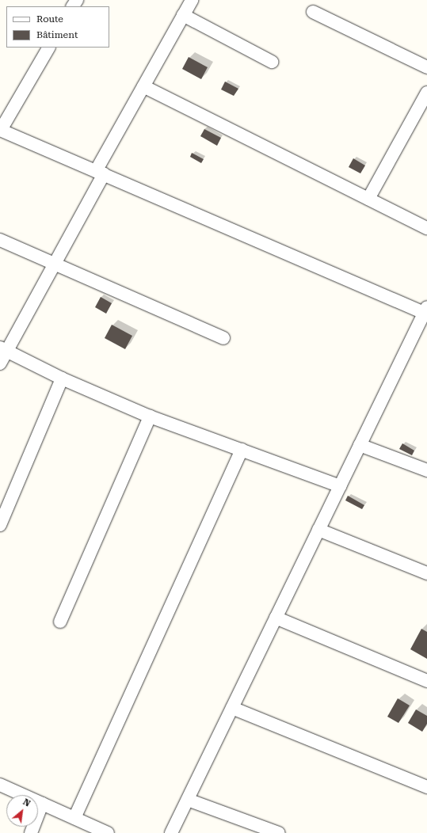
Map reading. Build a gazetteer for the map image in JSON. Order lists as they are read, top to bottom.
{
  "legend": ["Route", "Bâtiment"],
  "north": "top right"
}
